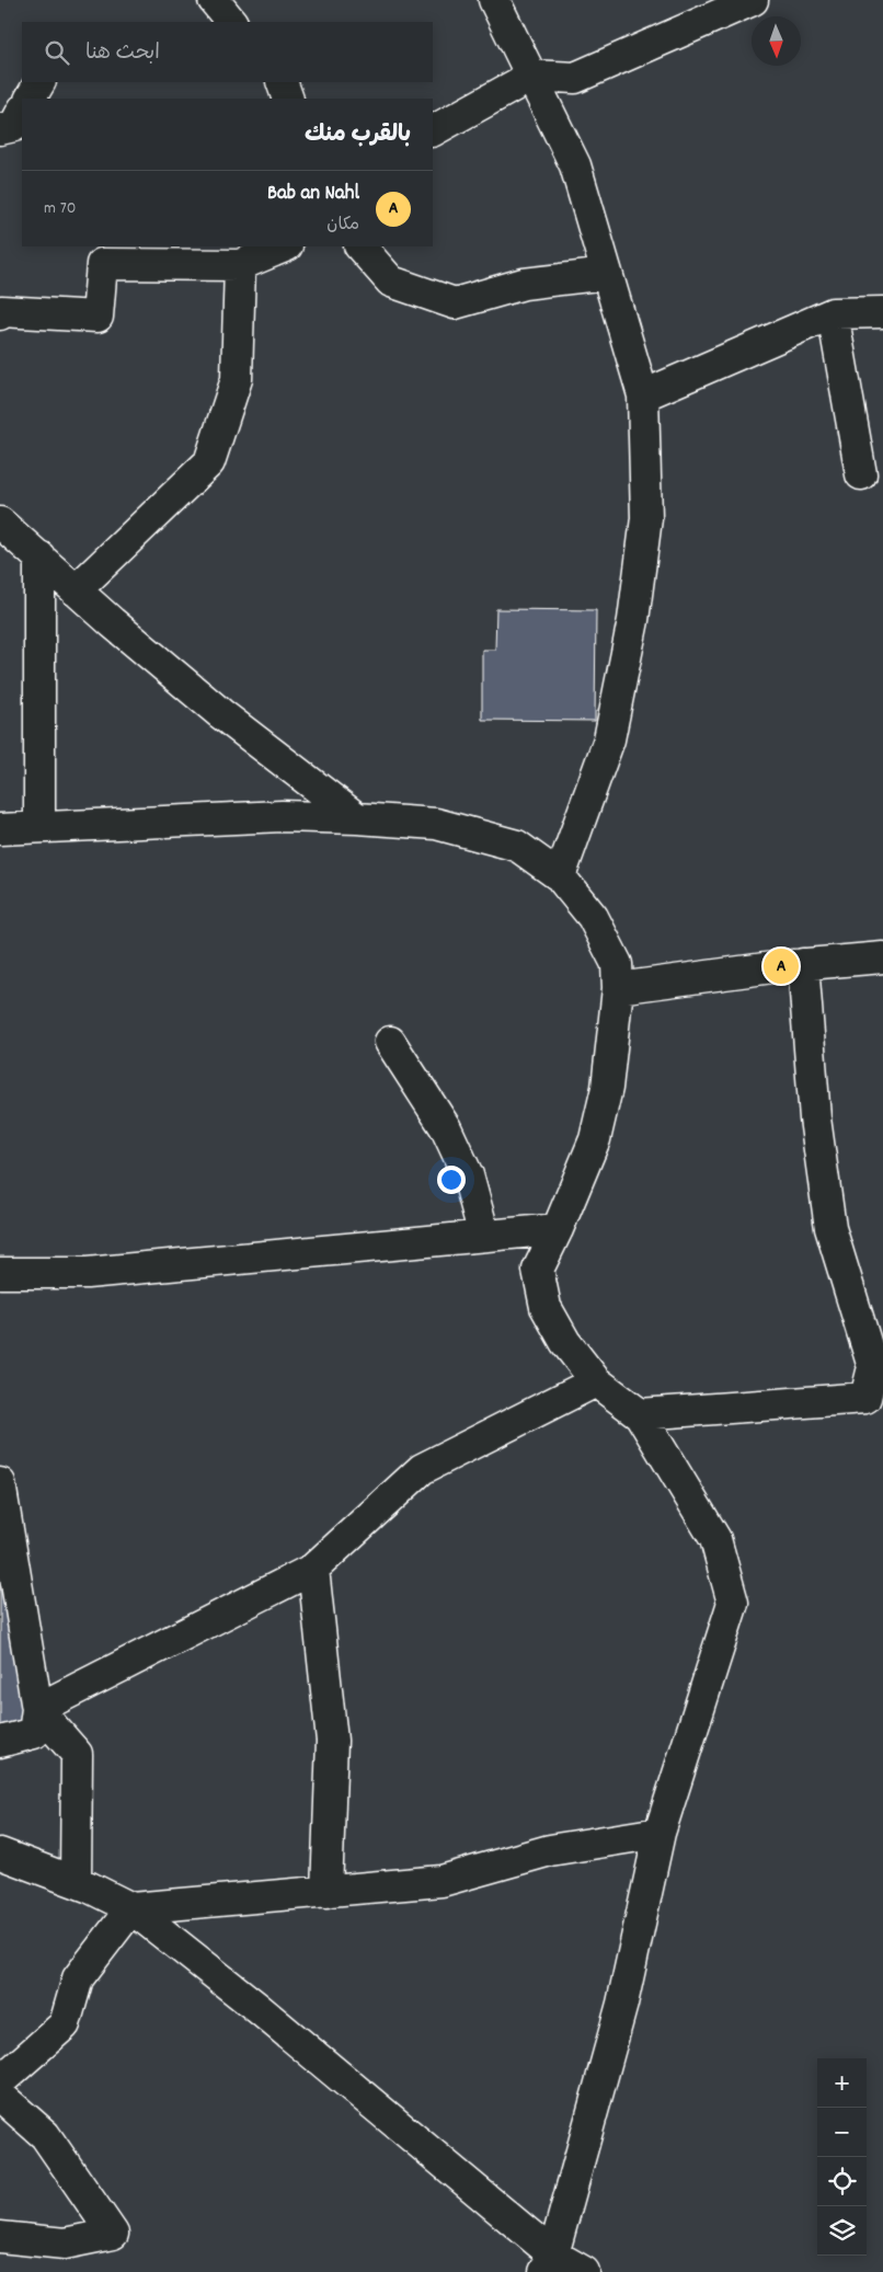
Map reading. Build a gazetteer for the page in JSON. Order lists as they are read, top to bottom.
{
  "north": "bottom",
  "page": {
    "search": "ابحث هنا",
    "heading": "بالقرب منك",
    "list": [
      {
        "mark": "A",
        "name": "Bab an Nahl",
        "note": "مكان",
        "value": "70 m"
      }
    ],
    "pins": "A",
    "map_buttons": ["+", "−"]
  }
}
